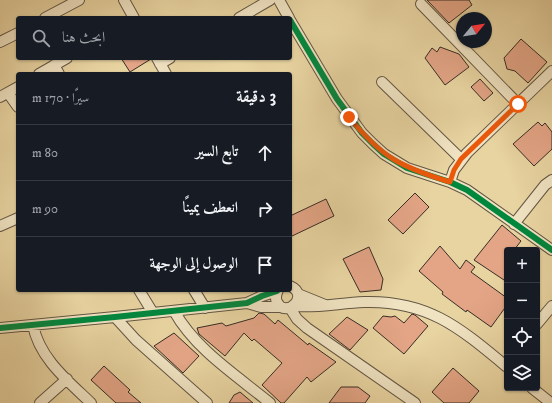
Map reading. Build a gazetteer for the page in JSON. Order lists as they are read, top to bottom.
{
  "north": "top right",
  "page": {
    "search": "ابحث هنا",
    "heading": ["3 دقيقة", "سيرًا · 170 m"],
    "list": [
      ["تابع السير", "80 m"],
      ["انعطف يمينًا", "90 m"],
      "الوصول إلى الوجهة"
    ],
    "map_buttons": ["+", "−"]
  }
}
